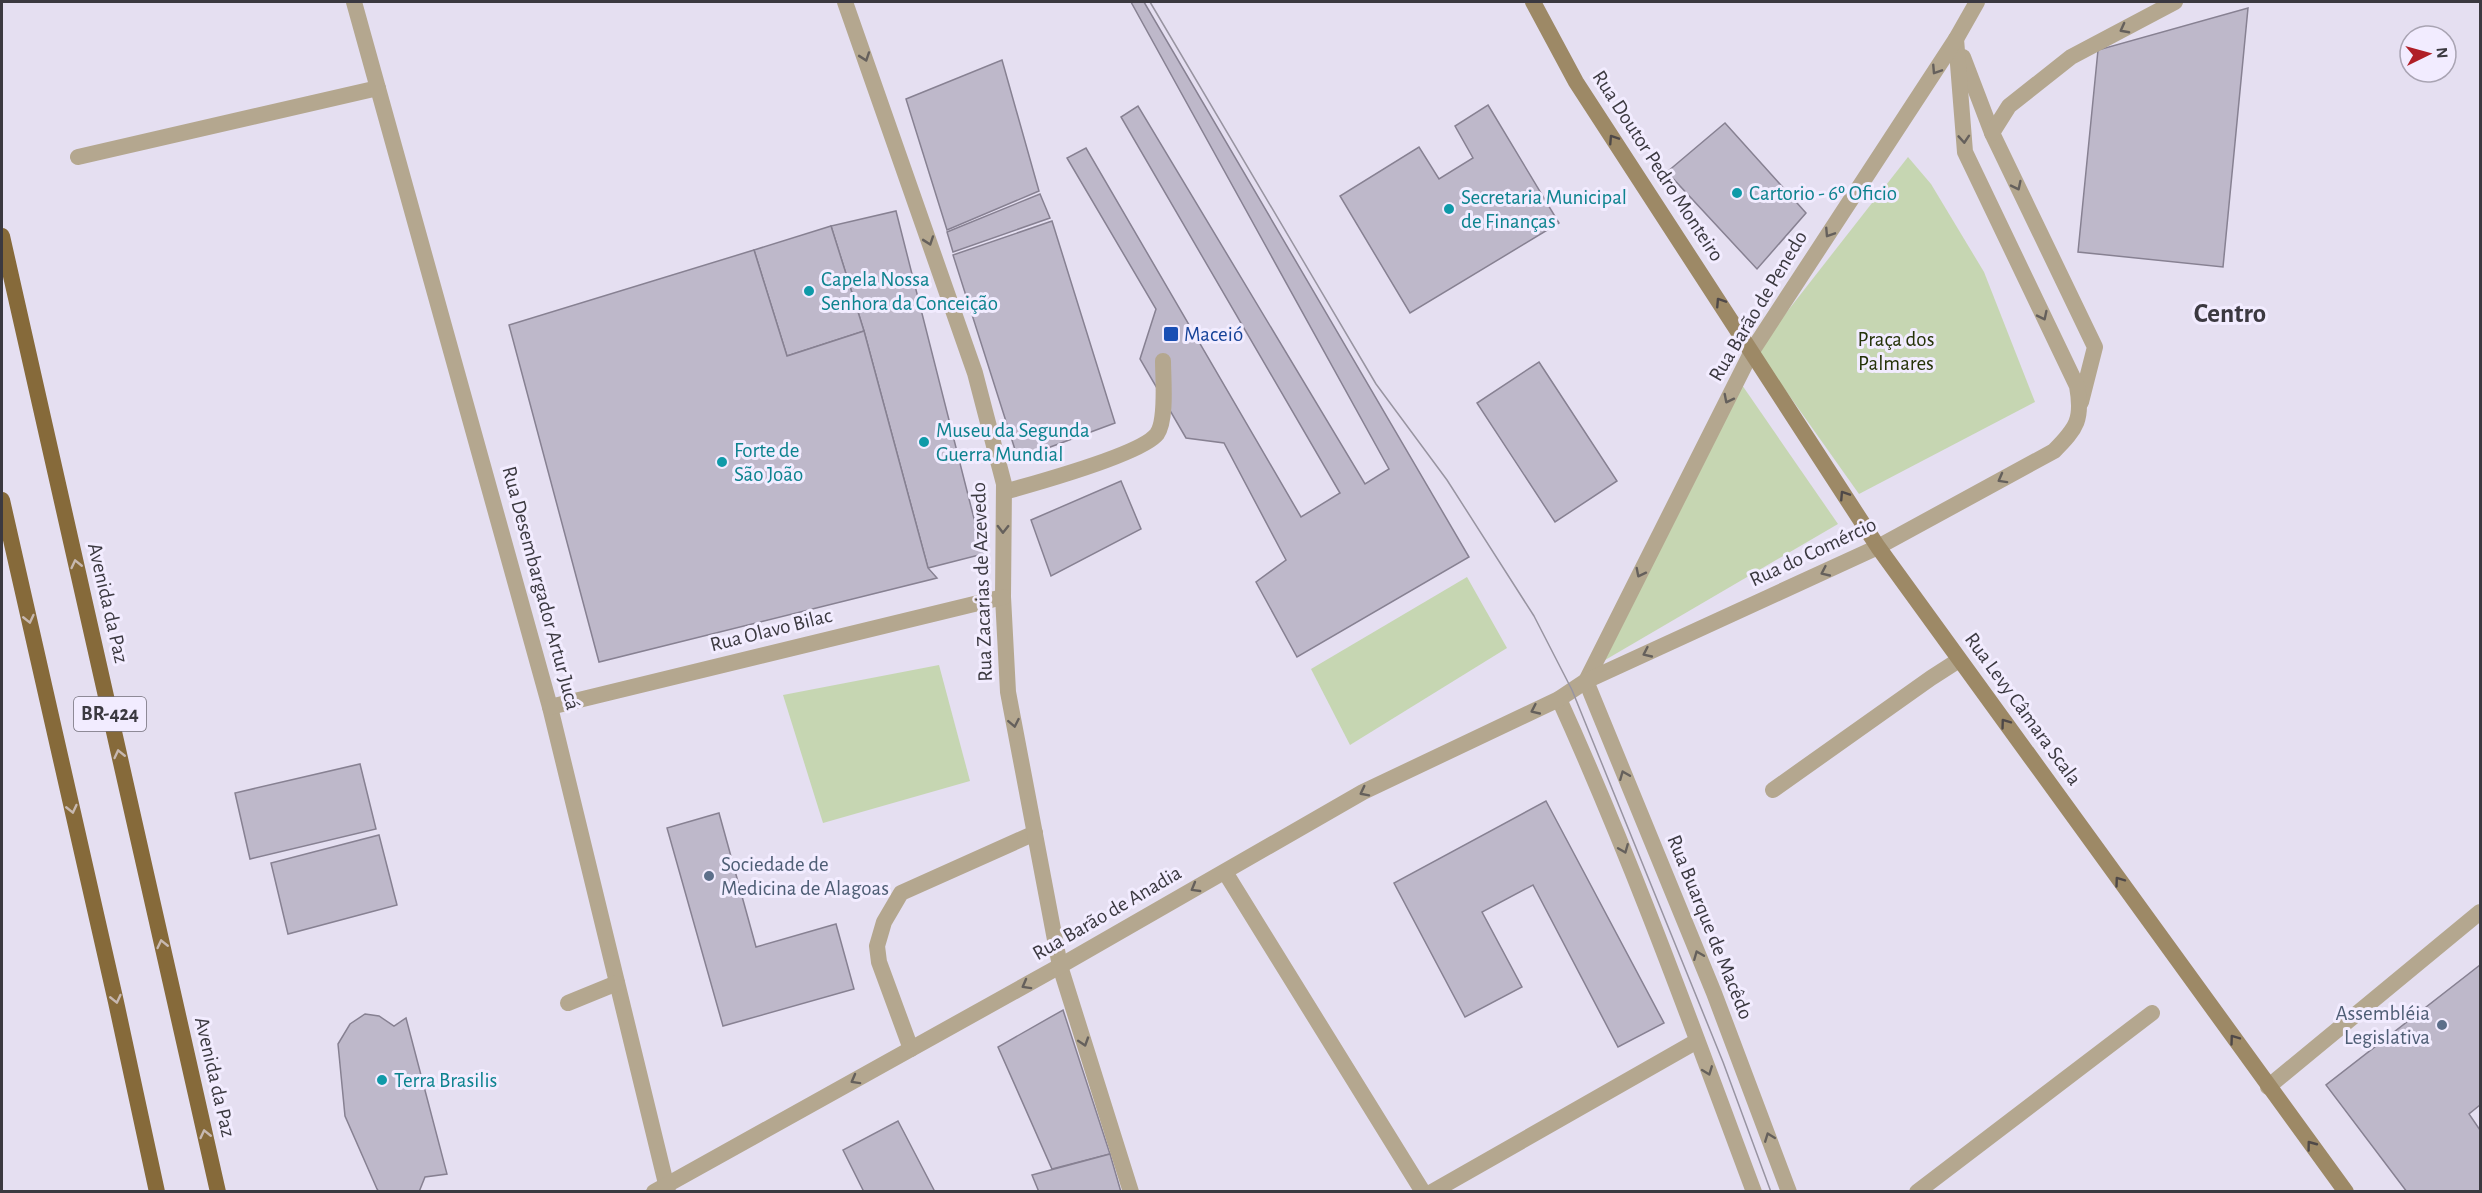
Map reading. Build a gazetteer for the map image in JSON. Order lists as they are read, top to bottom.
{
  "streets": {
    "highway": ["Avenida da Paz", "BR-424"],
    "main road": ["Rua Doutor Pedro Monteiro", "Rua Levy Câmara Scala"],
    "street": [
      "Rua Barão de Penedo",
      "Rua do Comércio",
      "Rua Zacarias de Azevedo",
      "Rua Desembargador Artur Jucá",
      "Rua Olavo Bilac",
      "Rua Barão de Anadia",
      "Rua Buarque de Macêdo"
    ]
  },
  "crossings": [
    ["Rua Doutor Pedro Monteiro", "Rua Barão de Penedo"],
    ["Rua Doutor Pedro Monteiro", "Rua Levy Câmara Scala"],
    ["Rua Barão de Penedo", "Rua do Comércio"],
    ["Rua Barão de Penedo", "Rua Levy Câmara Scala"],
    ["Rua Barão de Penedo", "Rua Barão de Anadia"],
    ["Rua Barão de Penedo", "Rua Buarque de Macêdo"],
    ["Rua do Comércio", "Rua Levy Câmara Scala"],
    ["Rua do Comércio", "Rua Barão de Anadia"],
    ["Rua do Comércio", "Rua Buarque de Macêdo"],
    ["Rua Zacarias de Azevedo", "Rua Olavo Bilac"],
    ["Rua Zacarias de Azevedo", "Rua Barão de Anadia"],
    ["Rua Desembargador Artur Jucá", "Rua Olavo Bilac"],
    ["Rua Desembargador Artur Jucá", "Rua Barão de Anadia"],
    ["Rua Barão de Anadia", "Rua Buarque de Macêdo"]
  ],
  "one_way": [
    "Rua Doutor Pedro Monteiro",
    "Rua Barão de Penedo",
    "Rua do Comércio",
    "Rua Zacarias de Azevedo",
    "Rua Levy Câmara Scala",
    "Rua Barão de Anadia"
  ],
  "districts": ["Centro"],
  "parks": ["Praça dos Palmares"],
  "places": {
    "other": [
      "Cartorio - 6º Oficio",
      "Secretaria Municipal de Finanças",
      "Capela Nossa Senhora da Conceição",
      "Museu da Segunda Guerra Mundial",
      "Forte de São João",
      "Sociedade de Medicina de Alagoas",
      "Assembléia Legislativa",
      "Terra Brasilis"
    ],
    "transit": ["Maceió"]
  },
  "north": "right"
}
